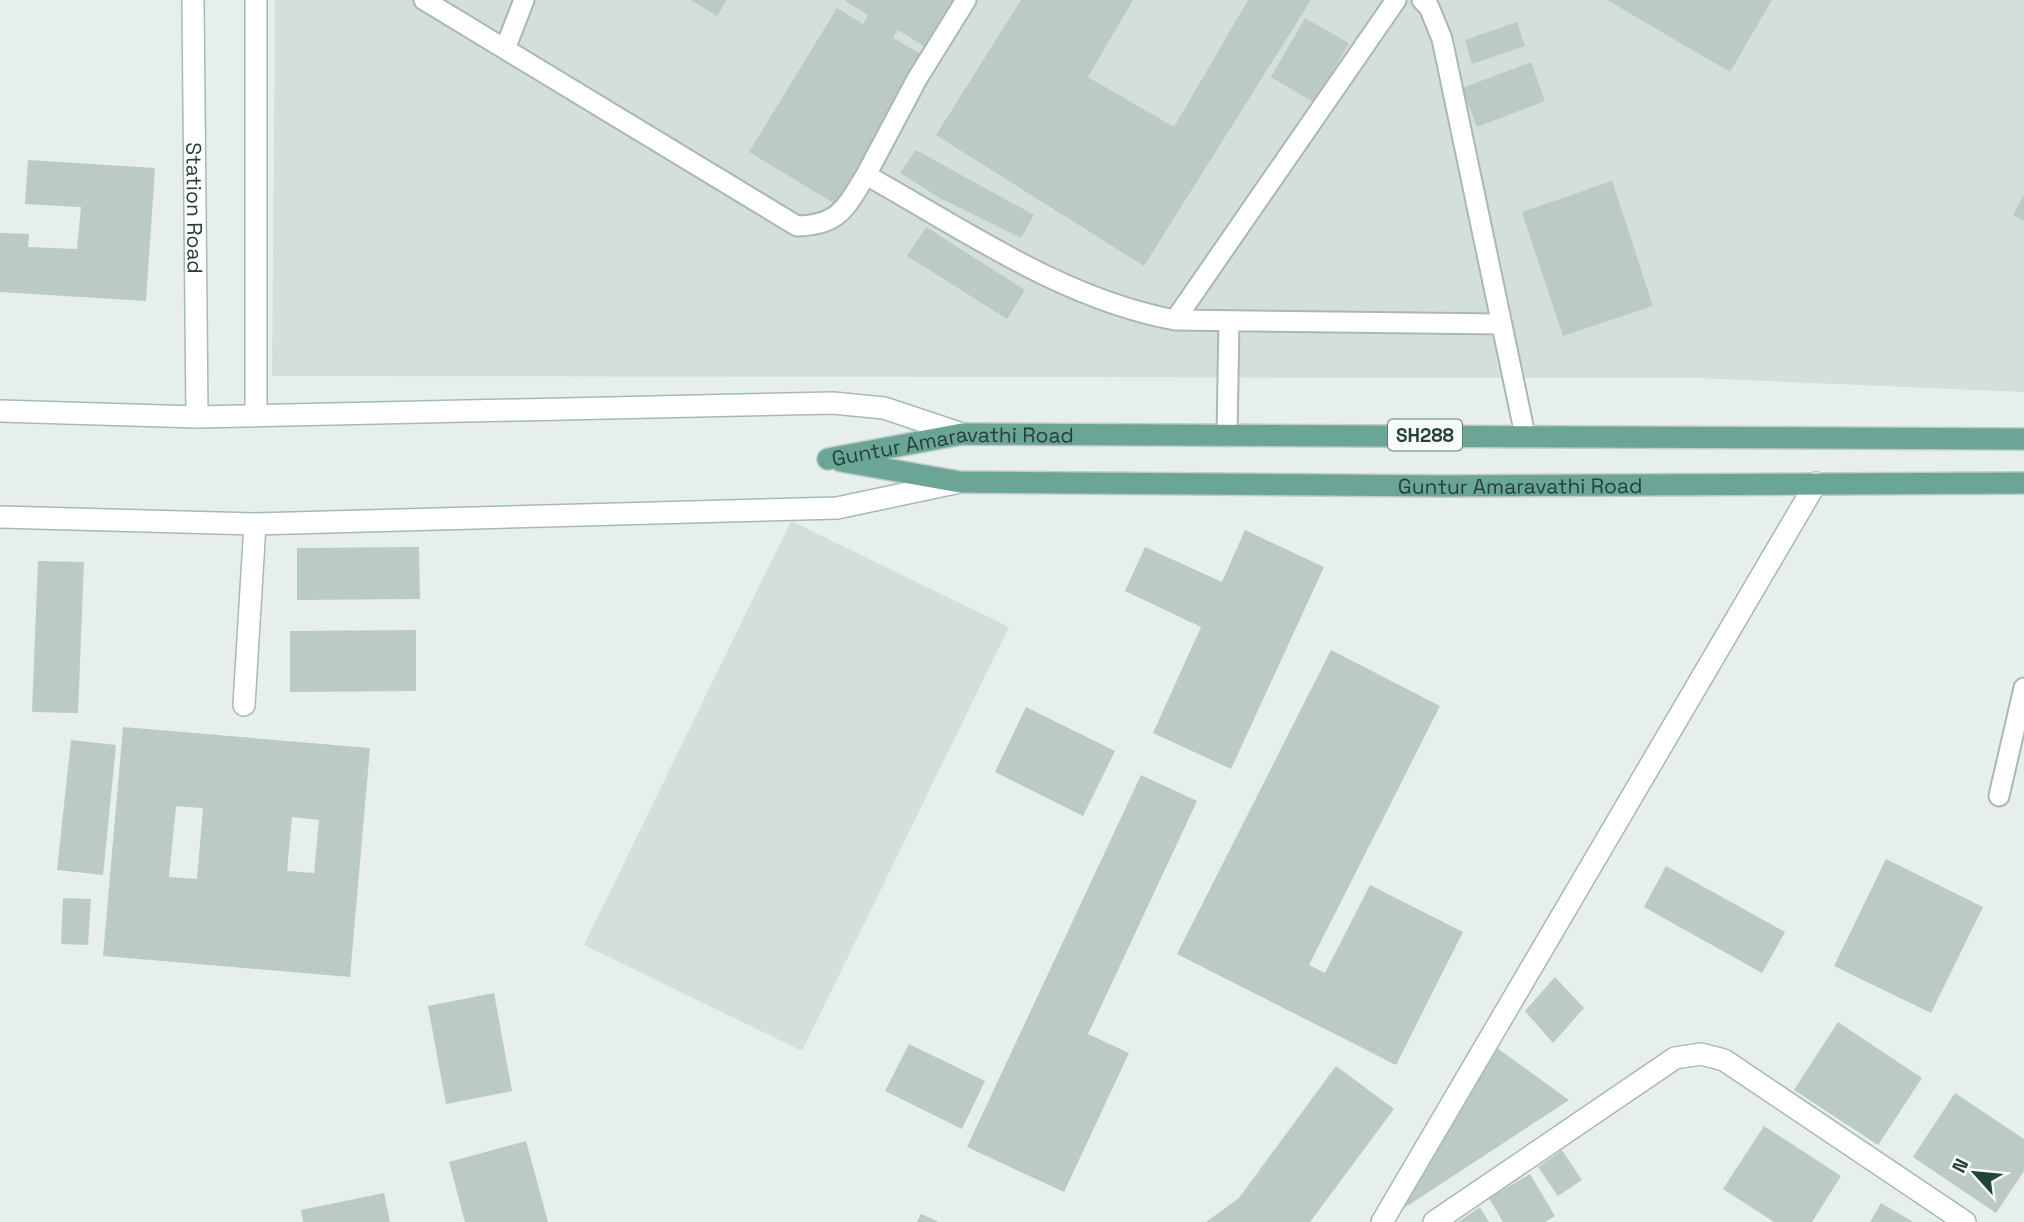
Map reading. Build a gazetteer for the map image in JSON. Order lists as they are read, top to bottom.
{
  "streets": {
    "main road": ["SH288", "Guntur Amaravathi Road"],
    "street": ["Station Road"]
  },
  "north": "top left"
}
